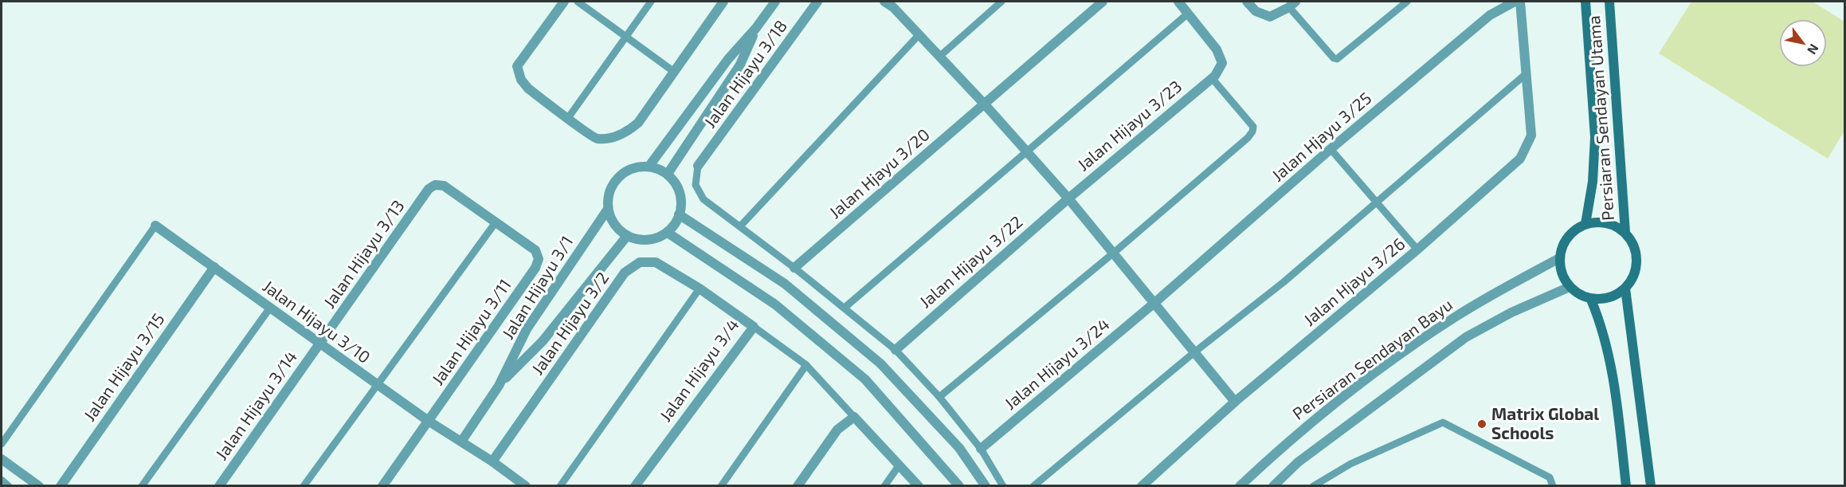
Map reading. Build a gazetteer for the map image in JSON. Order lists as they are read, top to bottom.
{
  "streets": {
    "main road": ["Persiaran Sendayan Utama"],
    "street": [
      "Jalan Hijayu 3/18",
      "Jalan Hijayu 3/23",
      "Jalan Hjayu 3/25",
      "Jalan Hjayu 3/20",
      "Jalan Hijayu 3/13",
      "Jalan Hijayu 3/22",
      "Jalan Hjayu 3/26",
      "Jalan Hijayu 3/1",
      "Jalan Hijayu 3/10",
      "Jalan Hijayu 3/2",
      "Jalan Hijayu 3/11",
      "Persiaran Sendayan Bayu",
      "Jalan Hijayu 3/24",
      "Jalan Hijayu 3/15",
      "Jalan Hijayu 3/4",
      "Jalan Hijayu 3/14"
    ]
  },
  "crossings": [
    ["Persiaran Sendayan Utama", "Persiaran Sendayan Bayu"],
    ["Jalan Hijayu 3/23", "Jalan Hijayu 3/22"],
    ["Jalan Hjayu 3/25", "Jalan Hijayu 3/24"],
    ["Jalan Hijayu 3/13", "Jalan Hijayu 3/10"],
    ["Jalan Hijayu 3/13", "Jalan Hijayu 3/11"],
    ["Jalan Hijayu 3/13", "Jalan Hijayu 3/14"],
    ["Jalan Hijayu 3/1", "Jalan Hijayu 3/10"],
    ["Jalan Hijayu 3/10", "Jalan Hijayu 3/2"],
    ["Jalan Hijayu 3/10", "Jalan Hijayu 3/11"],
    ["Jalan Hijayu 3/10", "Jalan Hijayu 3/15"],
    ["Jalan Hijayu 3/10", "Jalan Hijayu 3/14"],
    ["Jalan Hijayu 3/2", "Jalan Hijayu 3/4"]
  ],
  "places": ["Matrix Global Schools"],
  "north": "bottom right"
}
